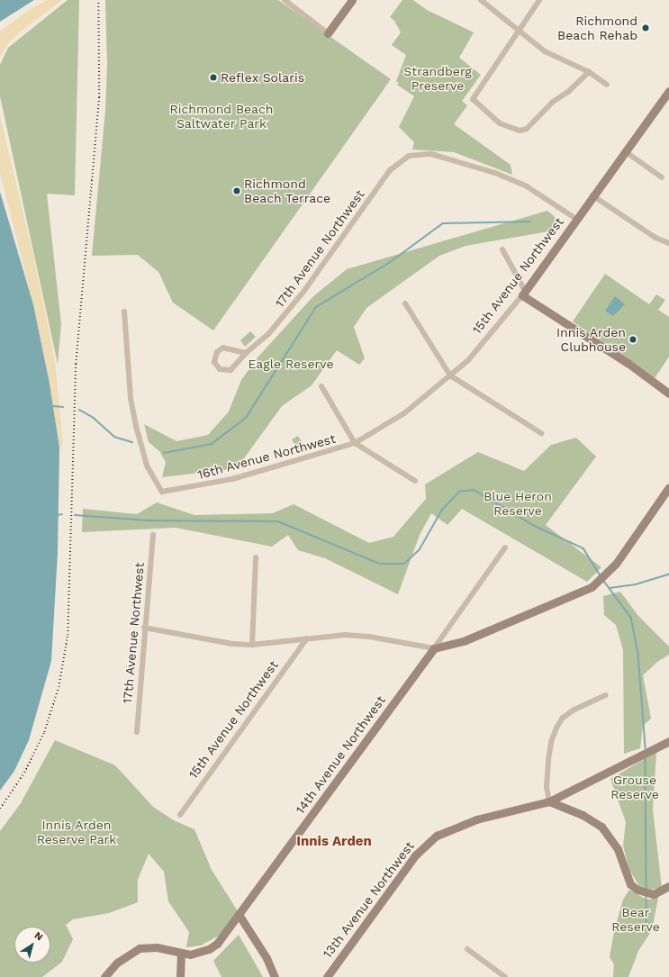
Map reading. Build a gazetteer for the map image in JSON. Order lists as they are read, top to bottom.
{
  "streets": {
    "street": [
      "17th Avenue Northwest",
      "15th Avenue Northwest",
      "16th Avenue Northwest",
      "14th Avenue Northwest",
      "13th Avenue Northwest"
    ]
  },
  "crossings": [
    ["17th Avenue Northwest", "15th Avenue Northwest"],
    ["15th Avenue Northwest", "16th Avenue Northwest"]
  ],
  "districts": ["Innis Arden"],
  "parks": [
    "Strandberg Preserve",
    "Richmond Beach Saltwater Park",
    "Eagle Reserve",
    "Blue Heron Reserve",
    "Grouse Reserve",
    "Innis Arden Reserve Park",
    "Bear Reserve"
  ],
  "places": [
    "Richmond Beach Rehab",
    "Reflex Solaris",
    "Richmond Beach Terrace",
    "Innis Arden Clubhouse"
  ],
  "north": "top right"
}
